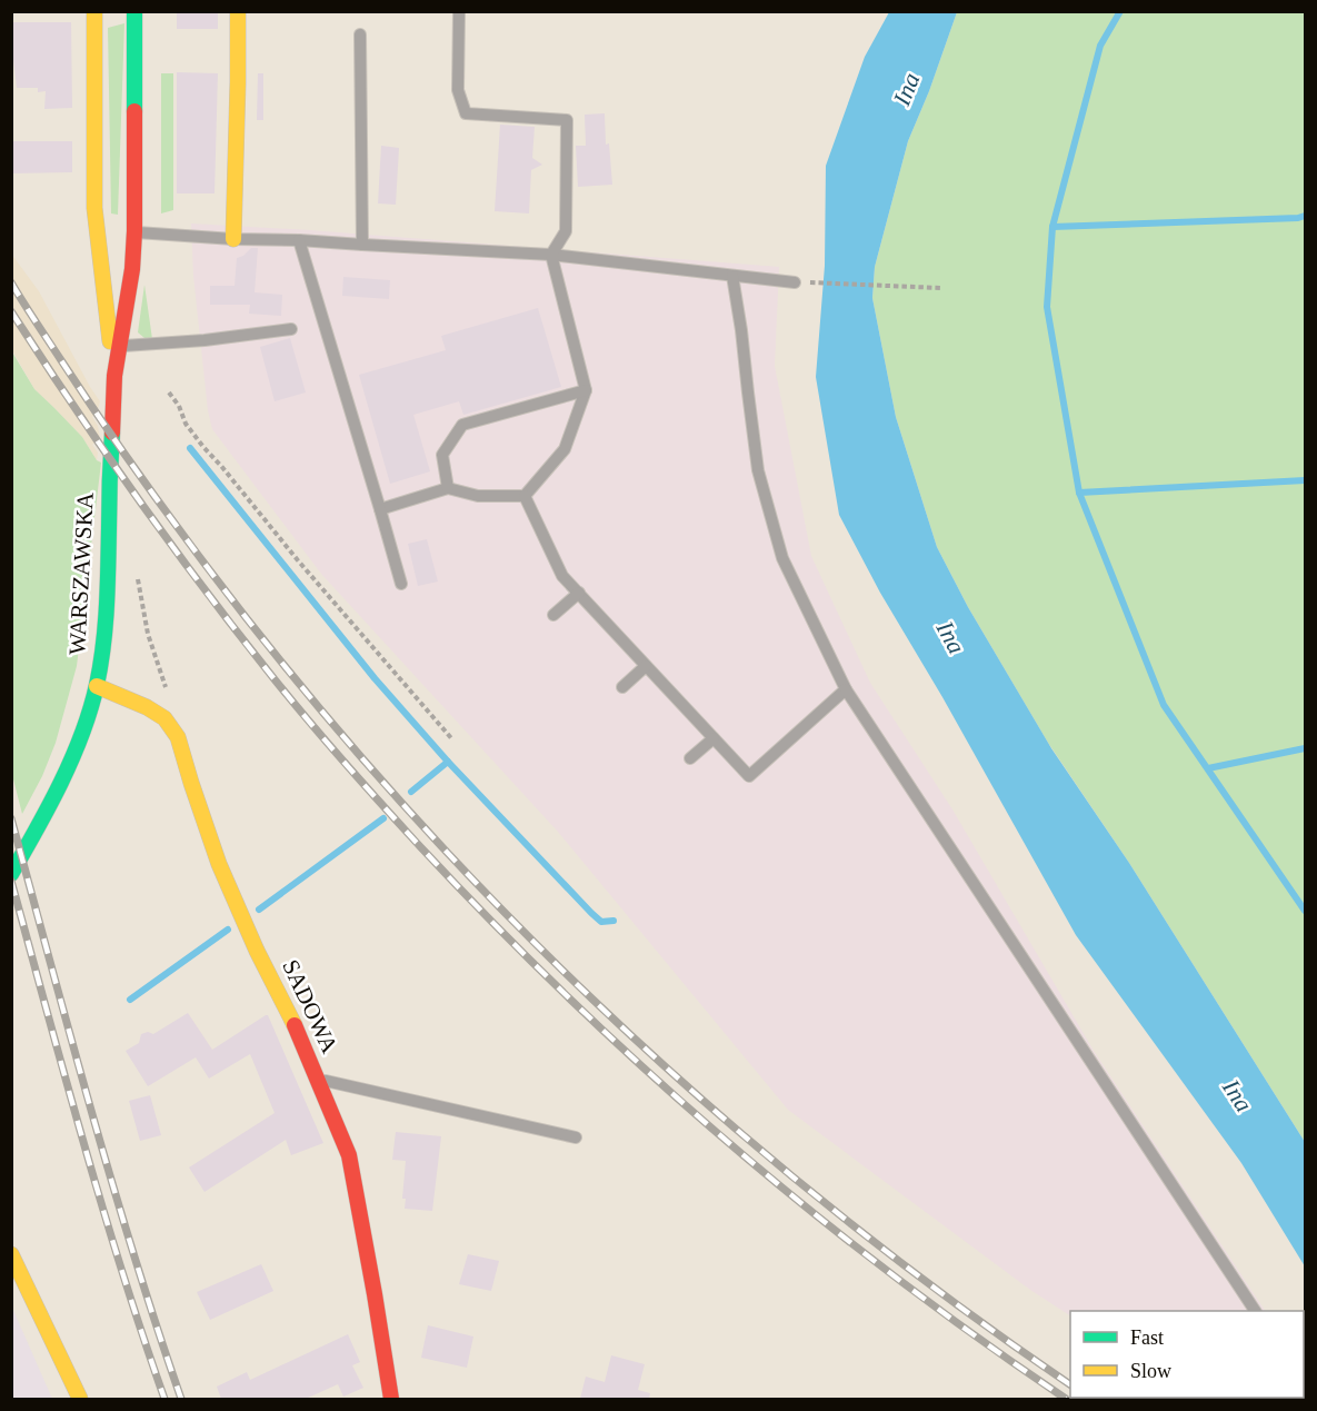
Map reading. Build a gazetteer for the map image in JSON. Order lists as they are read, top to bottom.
{
  "streets": {
    "main road": ["WARSZAWSKA", "SADOWA"]
  },
  "crossings": [
    ["WARSZAWSKA", "SADOWA"]
  ],
  "water": ["Ina"],
  "legend": ["Fast", "Slow"]
}
